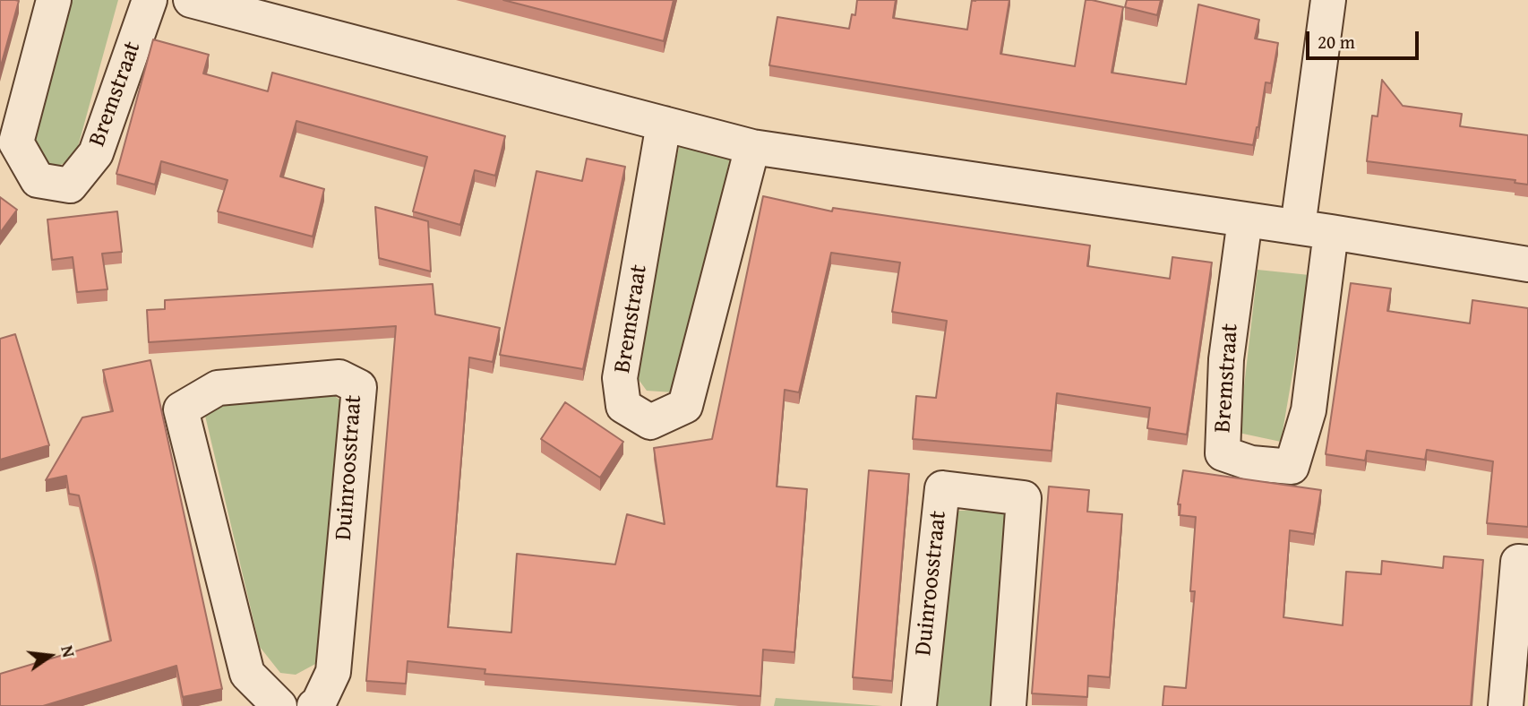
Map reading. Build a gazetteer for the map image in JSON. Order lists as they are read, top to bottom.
{
  "streets": {
    "street": ["Bremstraat", "Duinroosstraat"]
  },
  "scale_bar": "20 m",
  "north": "right"
}
